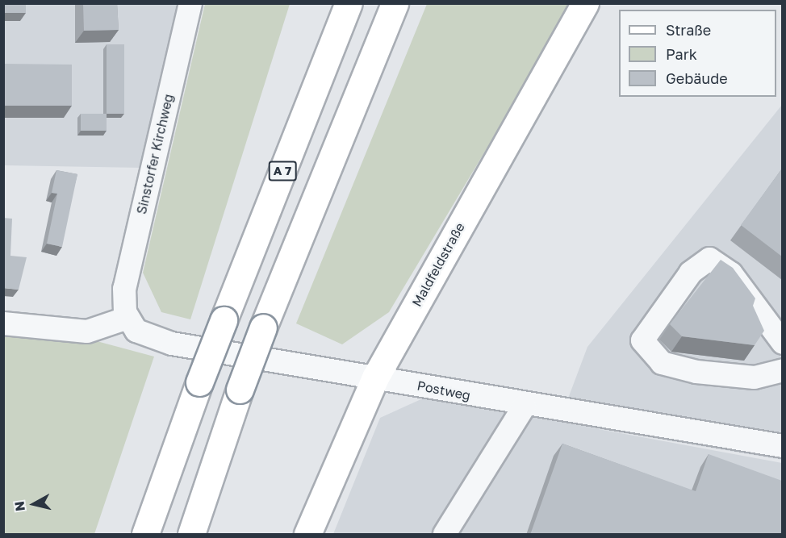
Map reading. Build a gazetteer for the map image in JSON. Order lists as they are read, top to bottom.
{
  "streets": {
    "main road": ["A 7", "Maldfeldstraße"],
    "street": ["Sinstorfer Kirchweg", "Postweg"]
  },
  "crossings": [
    ["Sinstorfer Kirchweg", "Postweg"],
    ["Maldfeldstraße", "Postweg"]
  ],
  "legend": ["Straße", "Park", "Gebäude"],
  "north": "left"
}
